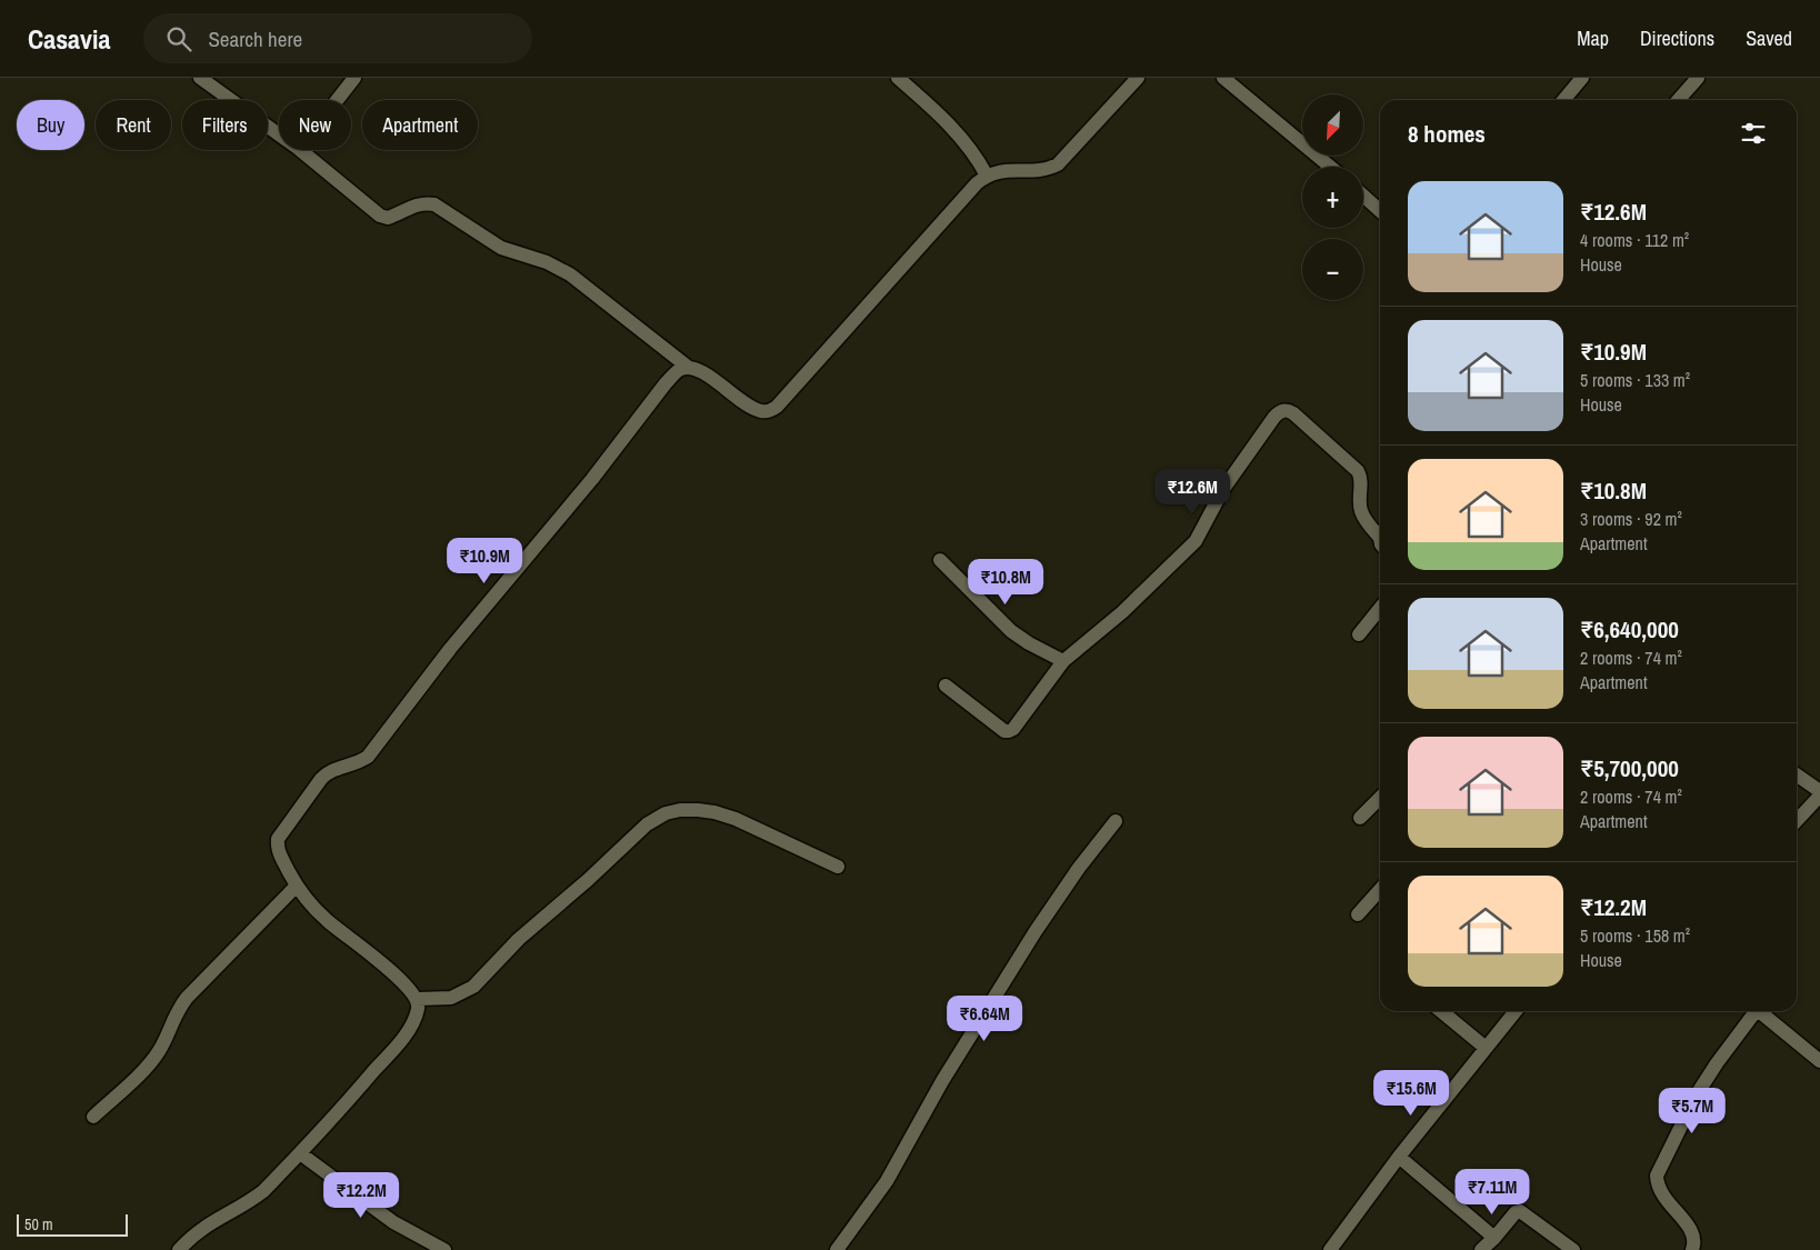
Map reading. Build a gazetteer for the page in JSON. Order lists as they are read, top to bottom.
{
  "scale_bar": "50 m",
  "north": "bottom left",
  "page": {
    "header": "Casavia",
    "search": "Search here",
    "nav": ["Map", "Directions", "Saved"],
    "map_buttons": ["+", "−"],
    "chip": [
      "Buy",
      "Rent",
      "Filters",
      "New",
      "Apartment"
    ],
    "heading": "8 homes",
    "list": [
      {
        "name": "₹12.6M",
        "note": "4 rooms · 112 m² · House"
      },
      {
        "name": "₹10.9M",
        "note": "5 rooms · 133 m² · House"
      },
      {
        "name": "₹10.8M",
        "note": "3 rooms · 92 m² · Apartment"
      },
      {
        "name": "₹6,640,000",
        "note": "2 rooms · 74 m² · Apartment"
      },
      {
        "name": "₹5,700,000",
        "note": "2 rooms · 74 m² · Apartment"
      },
      {
        "name": "₹12.2M",
        "note": "5 rooms · 158 m² · House"
      }
    ],
    "price": [
      "₹12.6M",
      "₹10.9M",
      "₹10.8M",
      "₹6.64M",
      "₹15.6M",
      "₹5.7M",
      "₹7.11M",
      "₹12.2M"
    ],
    "scale": "50 m"
  }
}
